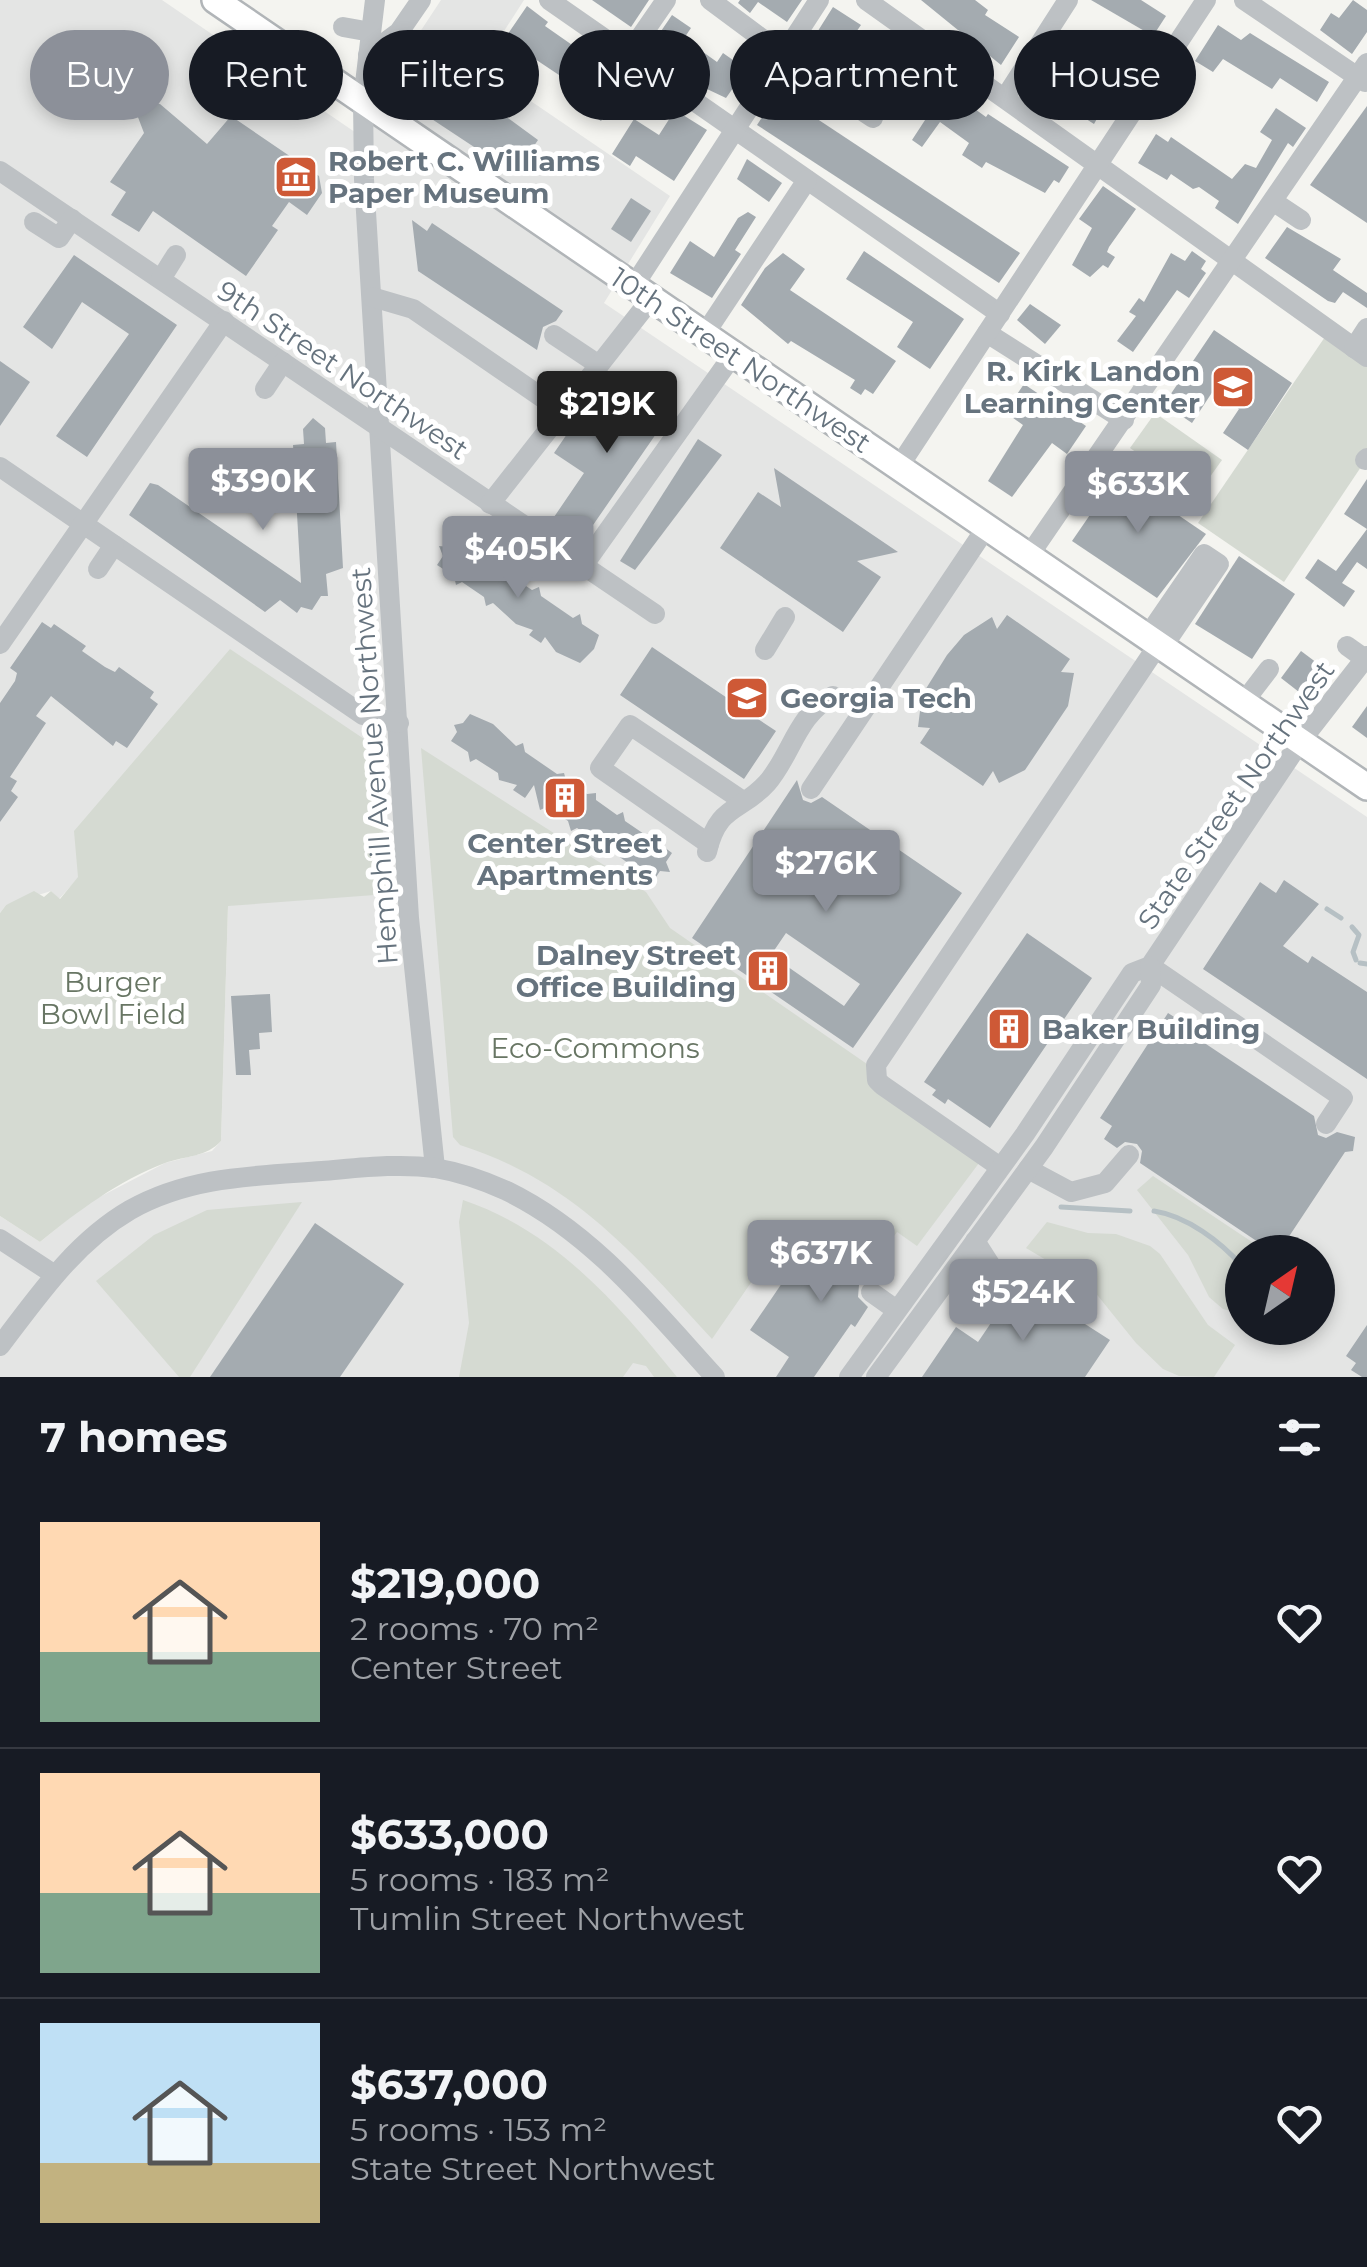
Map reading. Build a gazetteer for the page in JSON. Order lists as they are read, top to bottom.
{
  "streets": {
    "main road": ["10th Street Northwest"],
    "street": ["9th Street Northwest", "Hemphill Avenue Northwest", "State Street Northwest"]
  },
  "crossings": [
    ["10th Street Northwest", "State Street Northwest"],
    ["9th Street Northwest", "Hemphill Avenue Northwest"]
  ],
  "parks": ["Burger Bowl Field", "Eco-Commons"],
  "places": {
    "museum": ["Robert C. Williams Paper Museum"],
    "school or university": ["R. Kirk Landon Learning Center", "Georgia Tech"],
    "building": ["Center Street Apartments", "Dalney Street Office Building", "Baker Building"]
  },
  "north": "top right",
  "page": {
    "chip": [
      "Buy",
      "Rent",
      "Filters",
      "New",
      "Apartment",
      "House"
    ],
    "price": [
      "$219K",
      "$390K",
      "$633K",
      "$405K",
      "$276K",
      "$637K",
      "$524K"
    ],
    "heading": "7 homes",
    "list": [
      {
        "name": "$219,000",
        "note": "2 rooms · 70 m² · Center Street"
      },
      {
        "name": "$633,000",
        "note": "5 rooms · 183 m² · Tumlin Street Northwest"
      },
      {
        "name": "$637,000",
        "note": "5 rooms · 153 m² · State Street Northwest"
      }
    ]
  }
}
